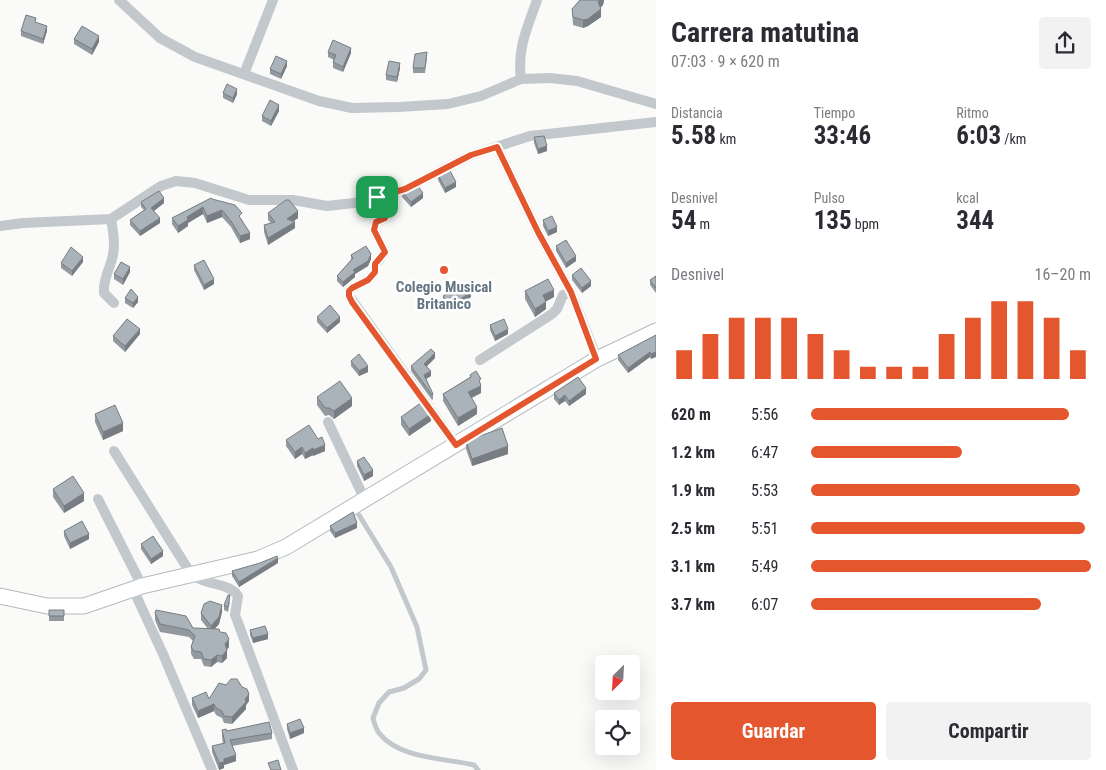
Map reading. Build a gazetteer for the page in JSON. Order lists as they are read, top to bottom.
{
  "places": ["Colegio Musical Britanico"],
  "north": "bottom left",
  "page": {
    "heading": ["Carrera matutina", "07:03 · 9 × 620 m"],
    "stats": [
      ["Distancia", "5.58 km"],
      ["Tiempo", "33:46"],
      ["Ritmo", "6:03 /km"],
      ["Desnivel", "54 m"],
      ["Pulso", "135 bpm"],
      ["kcal", "344"]
    ],
    "chart": ["Desnivel", "16–20 m"],
    "list": [
      {
        "name": "620 m",
        "note": "5:56"
      },
      {
        "name": "1.2 km",
        "note": "6:47"
      },
      {
        "name": "1.9 km",
        "note": "5:53"
      },
      {
        "name": "2.5 km",
        "note": "5:51"
      },
      {
        "name": "3.1 km",
        "note": "5:49"
      },
      {
        "name": "3.7 km",
        "note": "6:07"
      }
    ],
    "buttons": ["Guardar", "Compartir"]
  }
}
